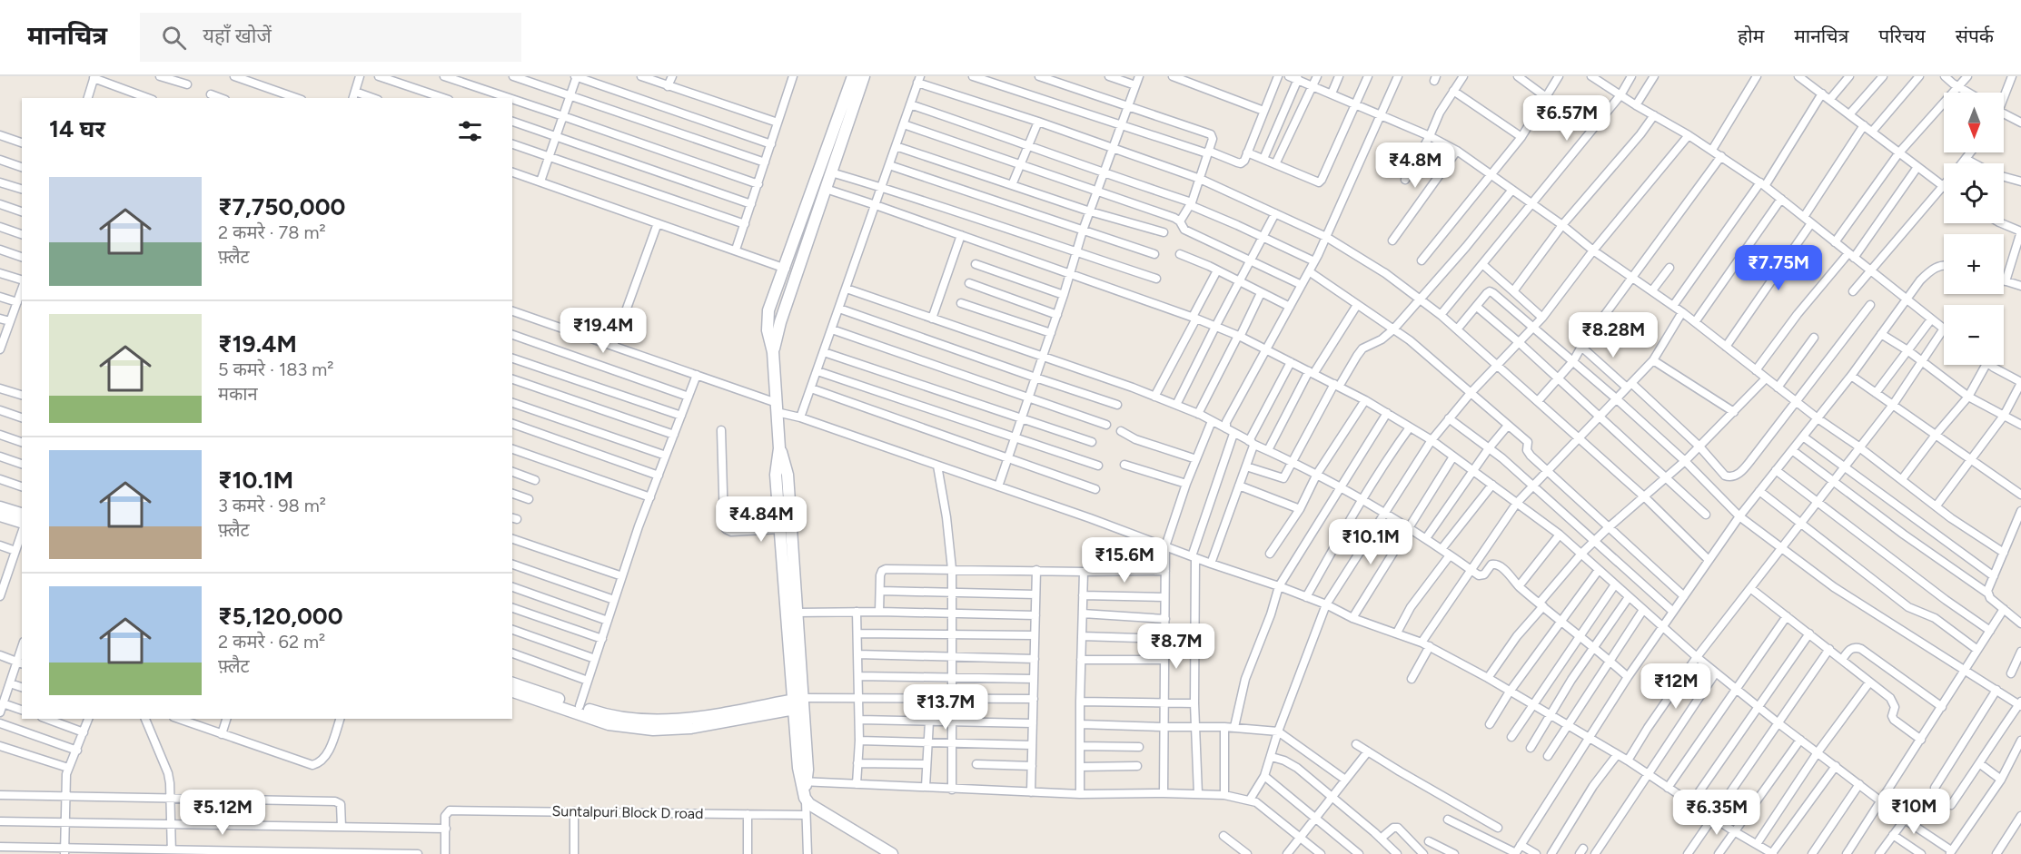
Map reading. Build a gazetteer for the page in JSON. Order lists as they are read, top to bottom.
{
  "streets": {
    "street": ["Suntalpuri Block D road"]
  },
  "north": "bottom",
  "page": {
    "header": "मानचित्र",
    "search": "यहाँ खोजें",
    "nav": [
      "होम",
      "मानचित्र",
      "परिचय",
      "संपर्क"
    ],
    "map_buttons": ["+", "−"],
    "price": [
      "₹6.57M",
      "₹4.8M",
      "₹7.75M",
      "₹19.4M",
      "₹8.28M",
      "₹4.84M",
      "₹10.1M",
      "₹15.6M",
      "₹8.7M",
      "₹12M",
      "₹13.7M",
      "₹10M",
      "₹5.12M",
      "₹6.35M"
    ],
    "heading": "14 घर",
    "list": [
      {
        "name": "₹7,750,000",
        "note": "2 कमरे · 78 m² · फ़्लैट"
      },
      {
        "name": "₹19.4M",
        "note": "5 कमरे · 183 m² · मकान"
      },
      {
        "name": "₹10.1M",
        "note": "3 कमरे · 98 m² · फ़्लैट"
      },
      {
        "name": "₹5,120,000",
        "note": "2 कमरे · 62 m² · फ़्लैट"
      }
    ]
  }
}
